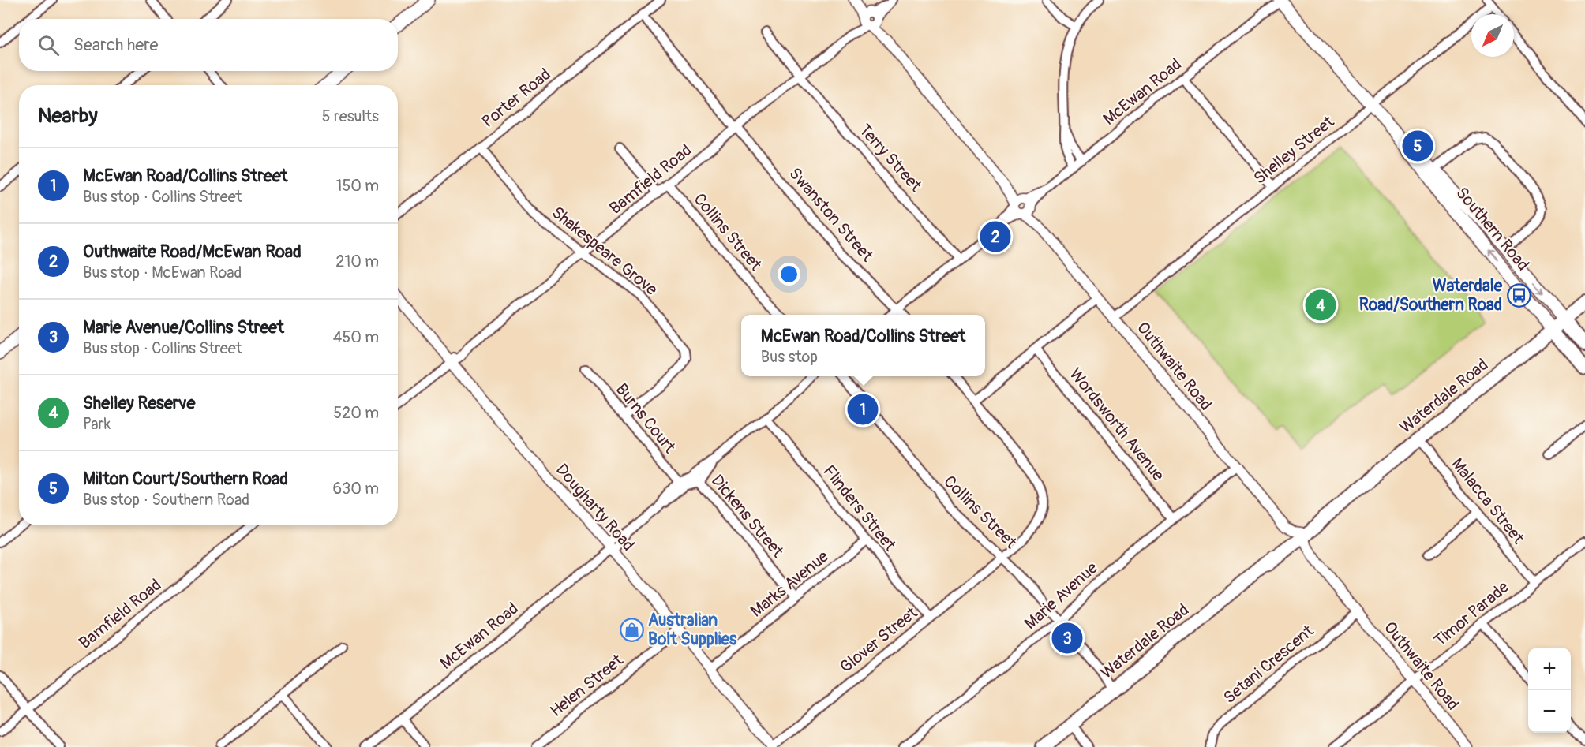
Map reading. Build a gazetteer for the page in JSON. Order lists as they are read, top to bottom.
{
  "streets": {
    "main road": ["Southern Road", "Waterdale Road"],
    "street": [
      "McEwan Road",
      "Porter Road",
      "Shelley Street",
      "Terry Street",
      "Bamfield Road",
      "Swanston Street",
      "Collins Street",
      "Shakespeare Grove",
      "Outhwaite Road",
      "Burns Court",
      "Wordsworth Avenue",
      "Malacca Street",
      "Dougharty Road",
      "Flinders Street",
      "Dickens Street",
      "Marks Avenue",
      "Marie Avenue",
      "Timor Parade",
      "Glover Street",
      "Setani Crescent",
      "Helen Street"
    ]
  },
  "crossings": [
    ["McEwan Road", "Terry Street"],
    ["McEwan Road", "Swanston Street"],
    ["McEwan Road", "Southern Road"],
    ["McEwan Road", "Outhwaite Road"],
    ["McEwan Road", "Burns Court"],
    ["McEwan Road", "Dougharty Road"],
    ["McEwan Road", "Flinders Street"],
    ["McEwan Road", "Dickens Street"],
    ["Porter Road", "Swanston Street"],
    ["Porter Road", "Shakespeare Grove"],
    ["Shelley Street", "Southern Road"],
    ["Shelley Street", "Outhwaite Road"],
    ["Terry Street", "Bamfield Road"],
    ["Bamfield Road", "Swanston Street"],
    ["Bamfield Road", "Collins Street"],
    ["Bamfield Road", "Shakespeare Grove"],
    ["Bamfield Road", "Outhwaite Road"],
    ["Bamfield Road", "Dougharty Road"],
    ["Southern Road", "Waterdale Road"],
    ["Collins Street", "Waterdale Road"],
    ["Collins Street", "Marie Avenue"],
    ["Collins Street", "Glover Street"],
    ["Shakespeare Grove", "Burns Court"],
    ["Outhwaite Road", "Waterdale Road"],
    ["Outhwaite Road", "Marie Avenue"],
    ["Outhwaite Road", "Timor Parade"],
    ["Outhwaite Road", "Setani Crescent"],
    ["Waterdale Road", "Malacca Street"],
    ["Wordsworth Avenue", "Marie Avenue"],
    ["Malacca Street", "Timor Parade"],
    ["Dougharty Road", "Marks Avenue"],
    ["Dougharty Road", "Glover Street"],
    ["Dougharty Road", "Helen Street"],
    ["Flinders Street", "Marks Avenue"],
    ["Flinders Street", "Glover Street"],
    ["Dickens Street", "Marks Avenue"]
  ],
  "places": {
    "bus stop": ["Waterdale Road/Southern Road"],
    "shop": ["Australian Bolt Supplies"]
  },
  "north": "bottom left",
  "page": {
    "search": "Search here",
    "heading": ["Nearby", "5 results"],
    "pins": [
      "5",
      "2",
      "4",
      "1",
      "3"
    ],
    "list": [
      {
        "mark": "1",
        "name": "McEwan Road/Collins Street",
        "note": "Bus stop · Collins Street",
        "value": "150 m"
      },
      {
        "mark": "2",
        "name": "Outhwaite Road/McEwan Road",
        "note": "Bus stop · McEwan Road",
        "value": "210 m"
      },
      {
        "mark": "3",
        "name": "Marie Avenue/Collins Street",
        "note": "Bus stop · Collins Street",
        "value": "450 m"
      },
      {
        "mark": "4",
        "name": "Shelley Reserve",
        "note": "Park",
        "value": "520 m"
      },
      {
        "mark": "5",
        "name": "Milton Court/Southern Road",
        "note": "Bus stop · Southern Road",
        "value": "630 m"
      }
    ],
    "popup": ["McEwan Road/Collins Street", "Bus stop"],
    "map_buttons": ["+", "−"]
  }
}
